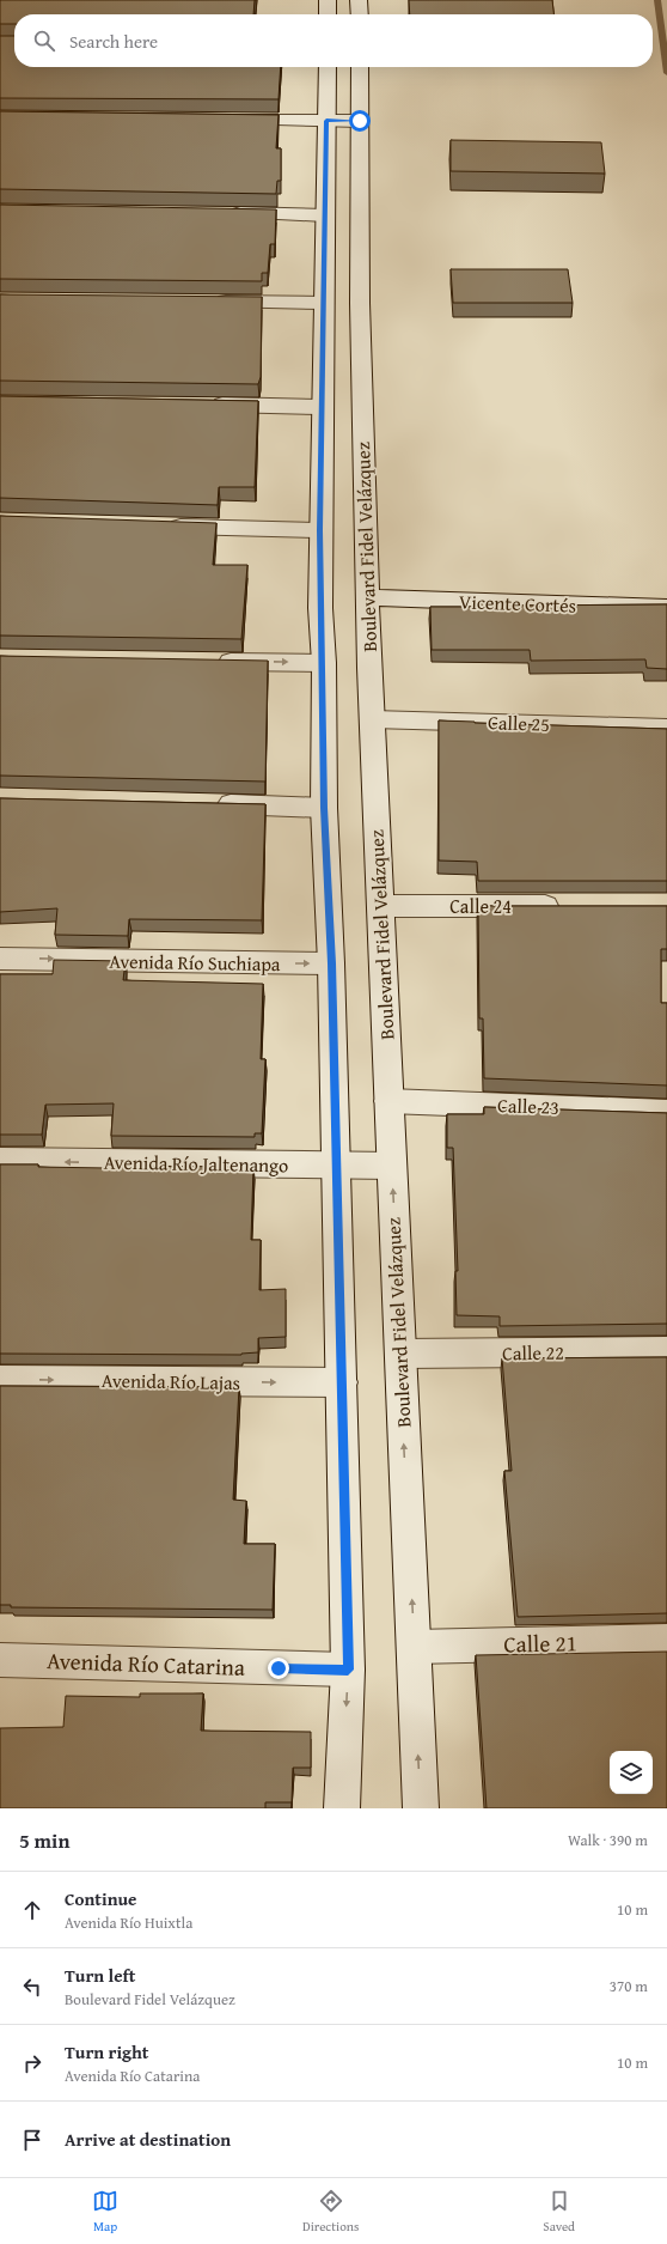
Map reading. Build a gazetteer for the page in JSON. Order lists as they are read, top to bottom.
{
  "streets": {
    "main road": [
      "Boulevard Fidel Velázquez",
      "Vicente Cortés",
      "Calle 25",
      "Calle 24",
      "Avenida Río Suchiapa",
      "Calle 23",
      "Avenida Río Jaltenango",
      "Calle 22",
      "Avenida Río Lajas",
      "Calle 21",
      "Avenida Río Catarina"
    ]
  },
  "crossings": [
    ["Boulevard Fidel Velázquez", "Vicente Cortés"],
    ["Boulevard Fidel Velázquez", "Calle 25"],
    ["Boulevard Fidel Velázquez", "Calle 24"],
    ["Boulevard Fidel Velázquez", "Calle 23"],
    ["Boulevard Fidel Velázquez", "Avenida Río Jaltenango"],
    ["Boulevard Fidel Velázquez", "Calle 22"],
    ["Boulevard Fidel Velázquez", "Calle 21"]
  ],
  "one_way": ["Avenida Río Jaltenango", "Avenida Río Lajas"],
  "page": {
    "search": "Search here",
    "heading": ["5 min", "Walk · 390 m"],
    "list": [
      ["Continue", "Avenida Río Huixtla", "10 m"],
      ["Turn left", "Boulevard Fidel Velázquez", "370 m"],
      ["Turn right", "Avenida Río Catarina", "10 m"],
      "Arrive at destination"
    ],
    "nav": ["Map", "Directions", "Saved"]
  }
}
